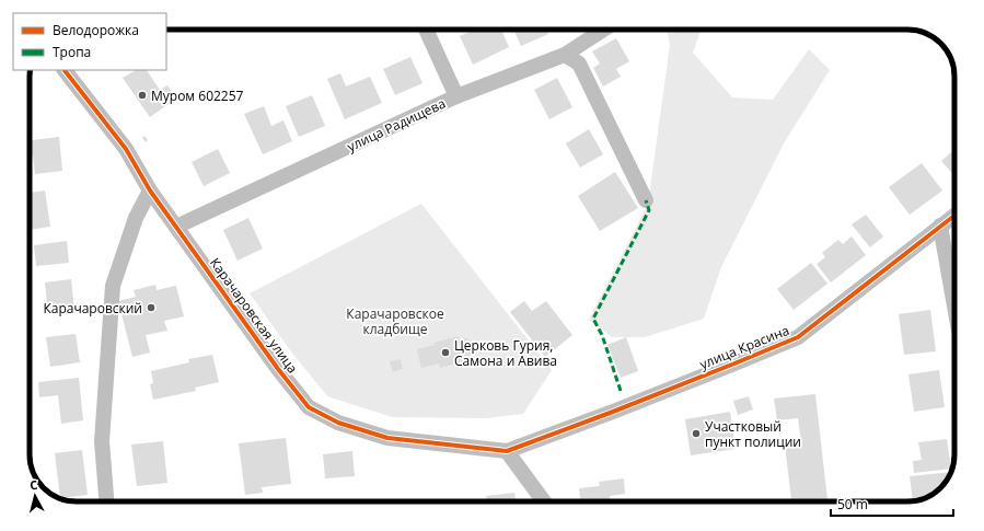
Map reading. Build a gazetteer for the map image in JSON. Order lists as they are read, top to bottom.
{
  "streets": {
    "street": ["улица Радищева", "Карачаровская улица", "улица Красина"]
  },
  "crossings": [
    ["улица Радищева", "Карачаровская улица"],
    ["Карачаровская улица", "улица Красина"]
  ],
  "parks": ["Карачаровское кладбище"],
  "places": [
    "Муром 602257",
    "Карачаровский",
    "Церковь Гурия, Самона и Авива",
    "Участковый пункт полиции"
  ],
  "legend": ["Велодорожка", "Тропа"],
  "scale_bar": "50 m",
  "north": "top"
}
